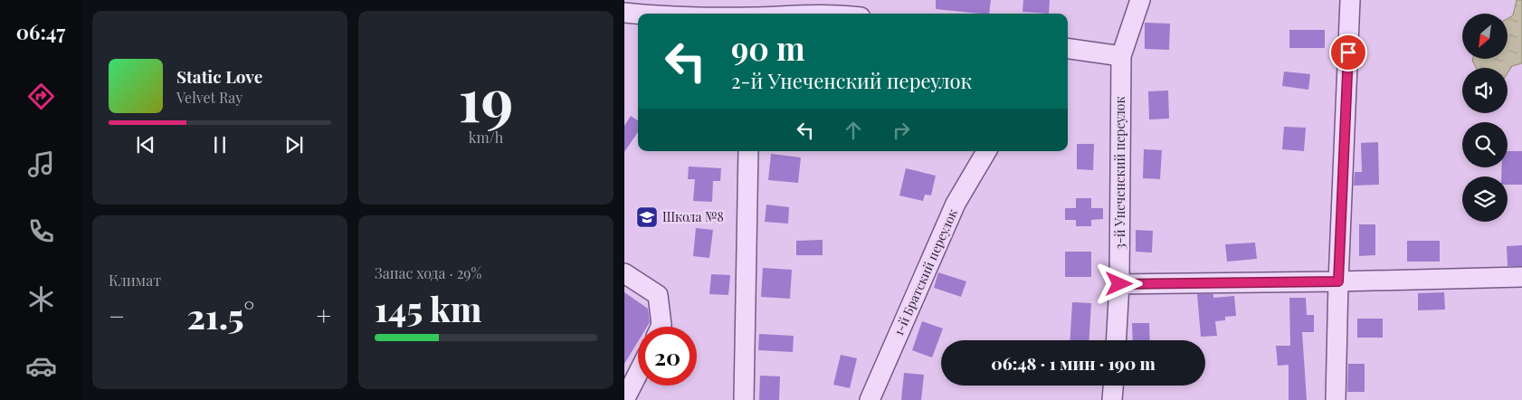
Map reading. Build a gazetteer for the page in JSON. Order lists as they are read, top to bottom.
{
  "streets": {
    "street": ["3-й Унеченский переулок", "1-й Братский переулок"]
  },
  "places": {
    "school or university": ["Школа №8"]
  },
  "north": "bottom left",
  "page": {
    "tabs": "06:47",
    "tile": [
      ["19", "km/h"],
      "Климат",
      ["Запас хода · 29%", "145 km"]
    ],
    "turn": ["90 m", "2-й Унеченский переулок"],
    "song": ["Static Love", "Velvet Ray"],
    "heat": ["−", "21.5°", "+"],
    "limit": "20",
    "trip": "06:48 · 1 мин · 190 m"
  }
}
